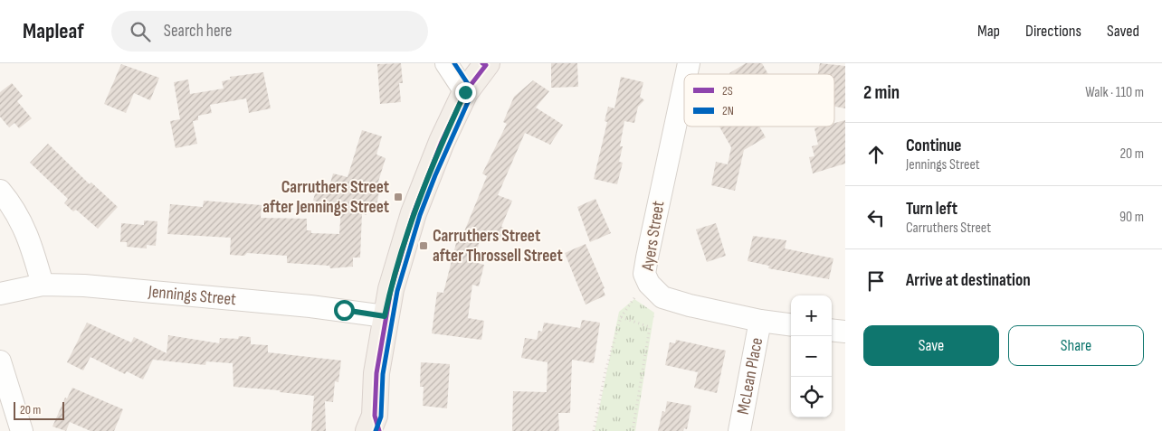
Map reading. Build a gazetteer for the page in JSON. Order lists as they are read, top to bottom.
{
  "streets": {
    "street": ["Ayers Street", "Jennings Street", "McLean Place"]
  },
  "crossings": [
    ["Ayers Street", "McLean Place"]
  ],
  "places": {
    "transit": ["Carruthers Street after Jennings Street", "Carruthers Street after Throssell Street"]
  },
  "lines": ["transit line 2S", "transit line 2N"],
  "legend": ["2S", "2N"],
  "scale_bar": "20 m",
  "page": {
    "header": "Mapleaf",
    "search": "Search here",
    "nav": ["Map", "Directions", "Saved"],
    "heading": ["2 min", "Walk · 110 m"],
    "list": [
      ["Continue", "Jennings Street", "20 m"],
      ["Turn left", "Carruthers Street", "90 m"],
      "Arrive at destination"
    ],
    "map_buttons": ["+", "−"],
    "buttons": ["Save", "Share"],
    "scale": "20 m"
  }
}
